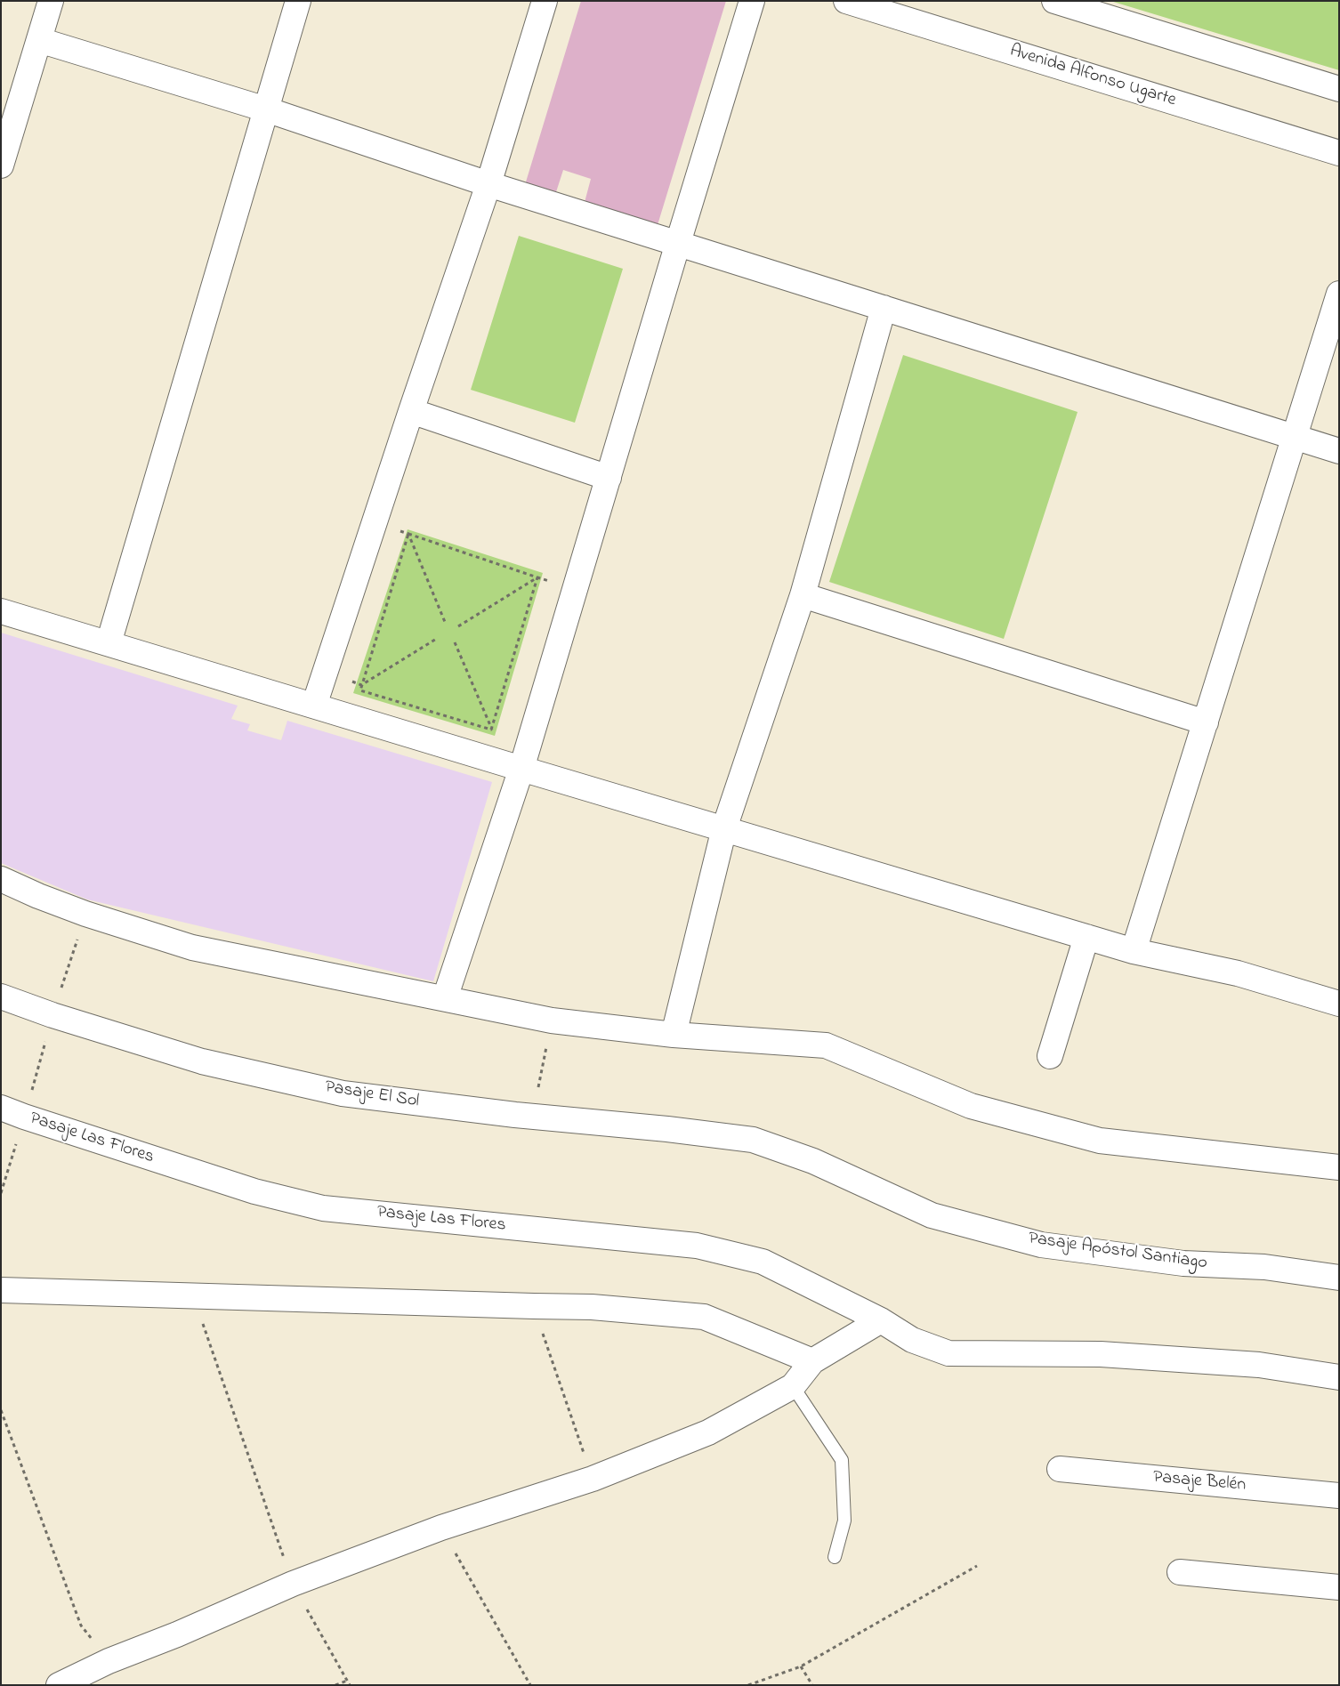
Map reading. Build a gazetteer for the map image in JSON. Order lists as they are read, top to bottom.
{
  "streets": {
    "street": [
      "Avenida Alfonso Ugarte",
      "Pasaje El Sol",
      "Pasaje Las Flores",
      "Pasaje Apóstol Santiago",
      "Pasaje Belén"
    ]
  },
  "crossings": [
    ["Pasaje El Sol", "Pasaje Apóstol Santiago"]
  ]
}
